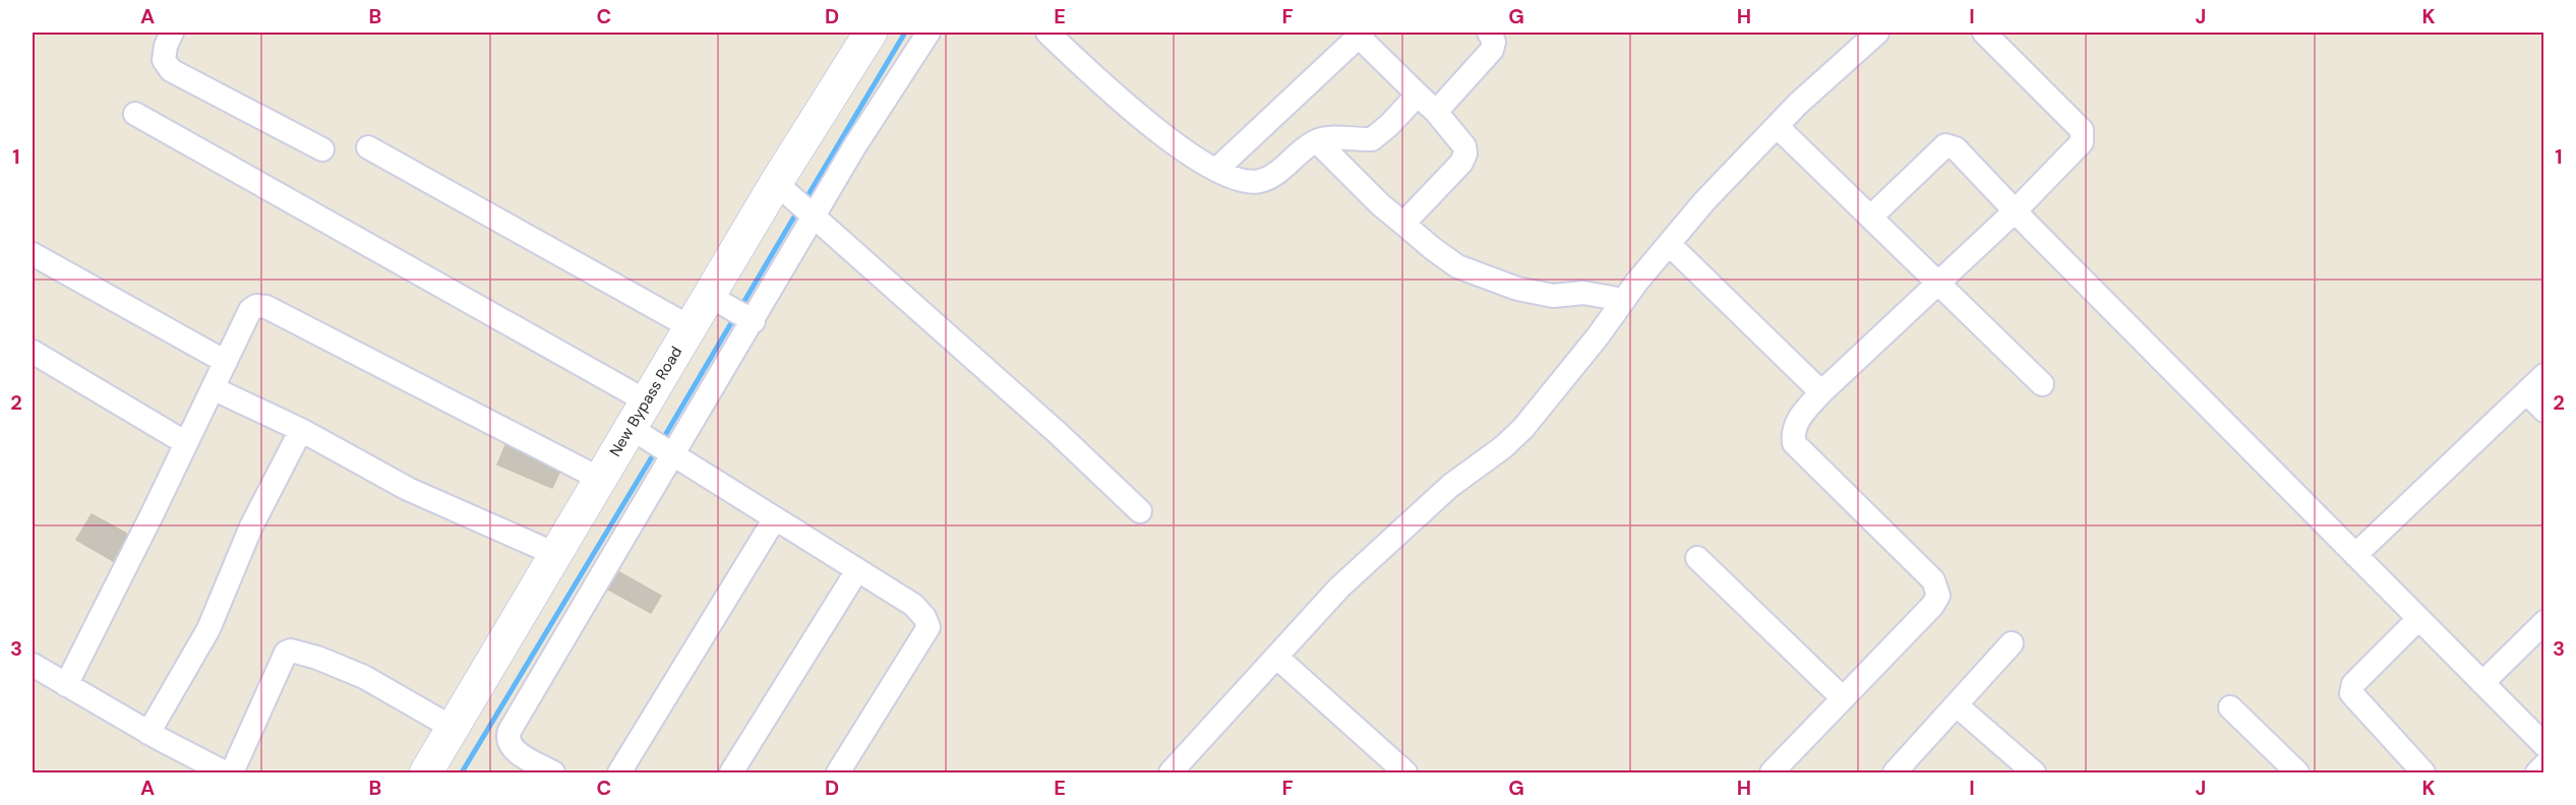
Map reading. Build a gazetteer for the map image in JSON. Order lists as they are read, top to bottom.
{
  "streets": {
    "main road": ["New Bypass Road"]
  },
  "grid": {
    "columns": [
      "A",
      "B",
      "C",
      "D",
      "E",
      "F",
      "G",
      "H",
      "I",
      "J",
      "K"
    ],
    "rows": ["1", "2", "3"]
  }
}
